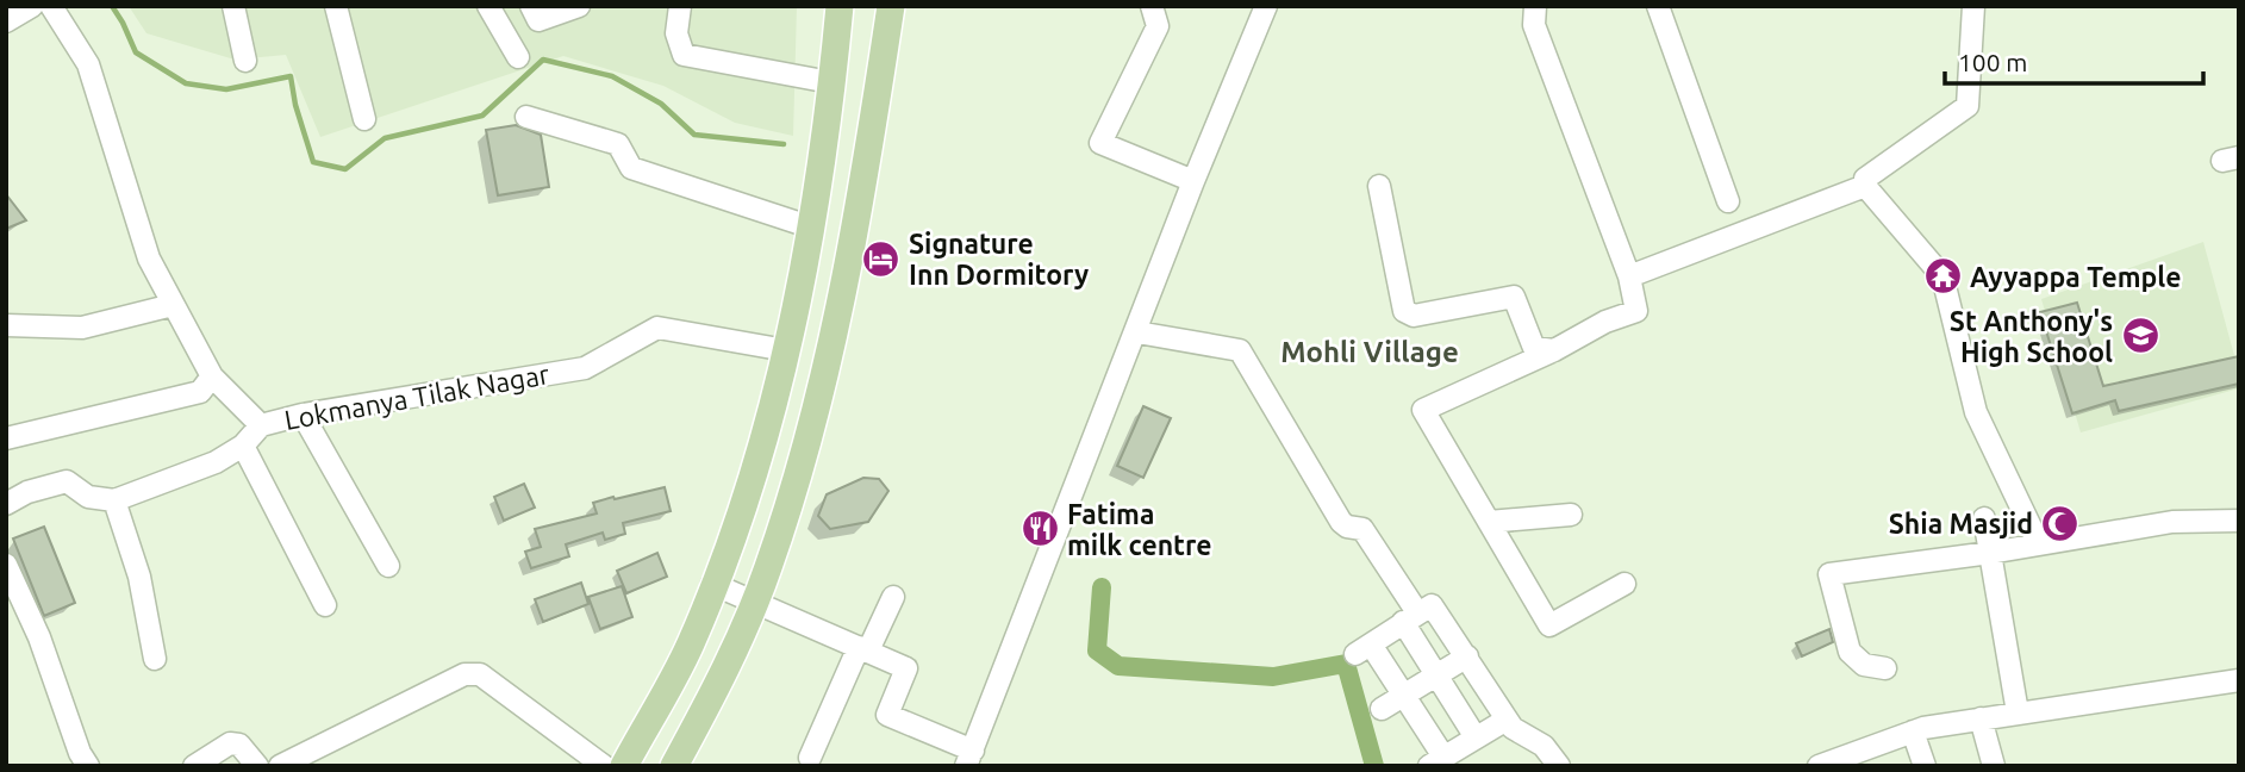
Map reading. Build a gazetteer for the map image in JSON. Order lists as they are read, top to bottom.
{
  "streets": {
    "street": ["Lokmanya Tilak Nagar"]
  },
  "districts": ["Mohli Village"],
  "places": {
    "hotel": ["Signature Inn Dormitory"],
    "temple": ["Ayyappa Temple"],
    "school or university": ["St Anthony's High School"],
    "mosque": ["Shia Masjid"],
    "restaurant": ["Fatima milk centre"]
  },
  "scale_bar": "100 m"
}
